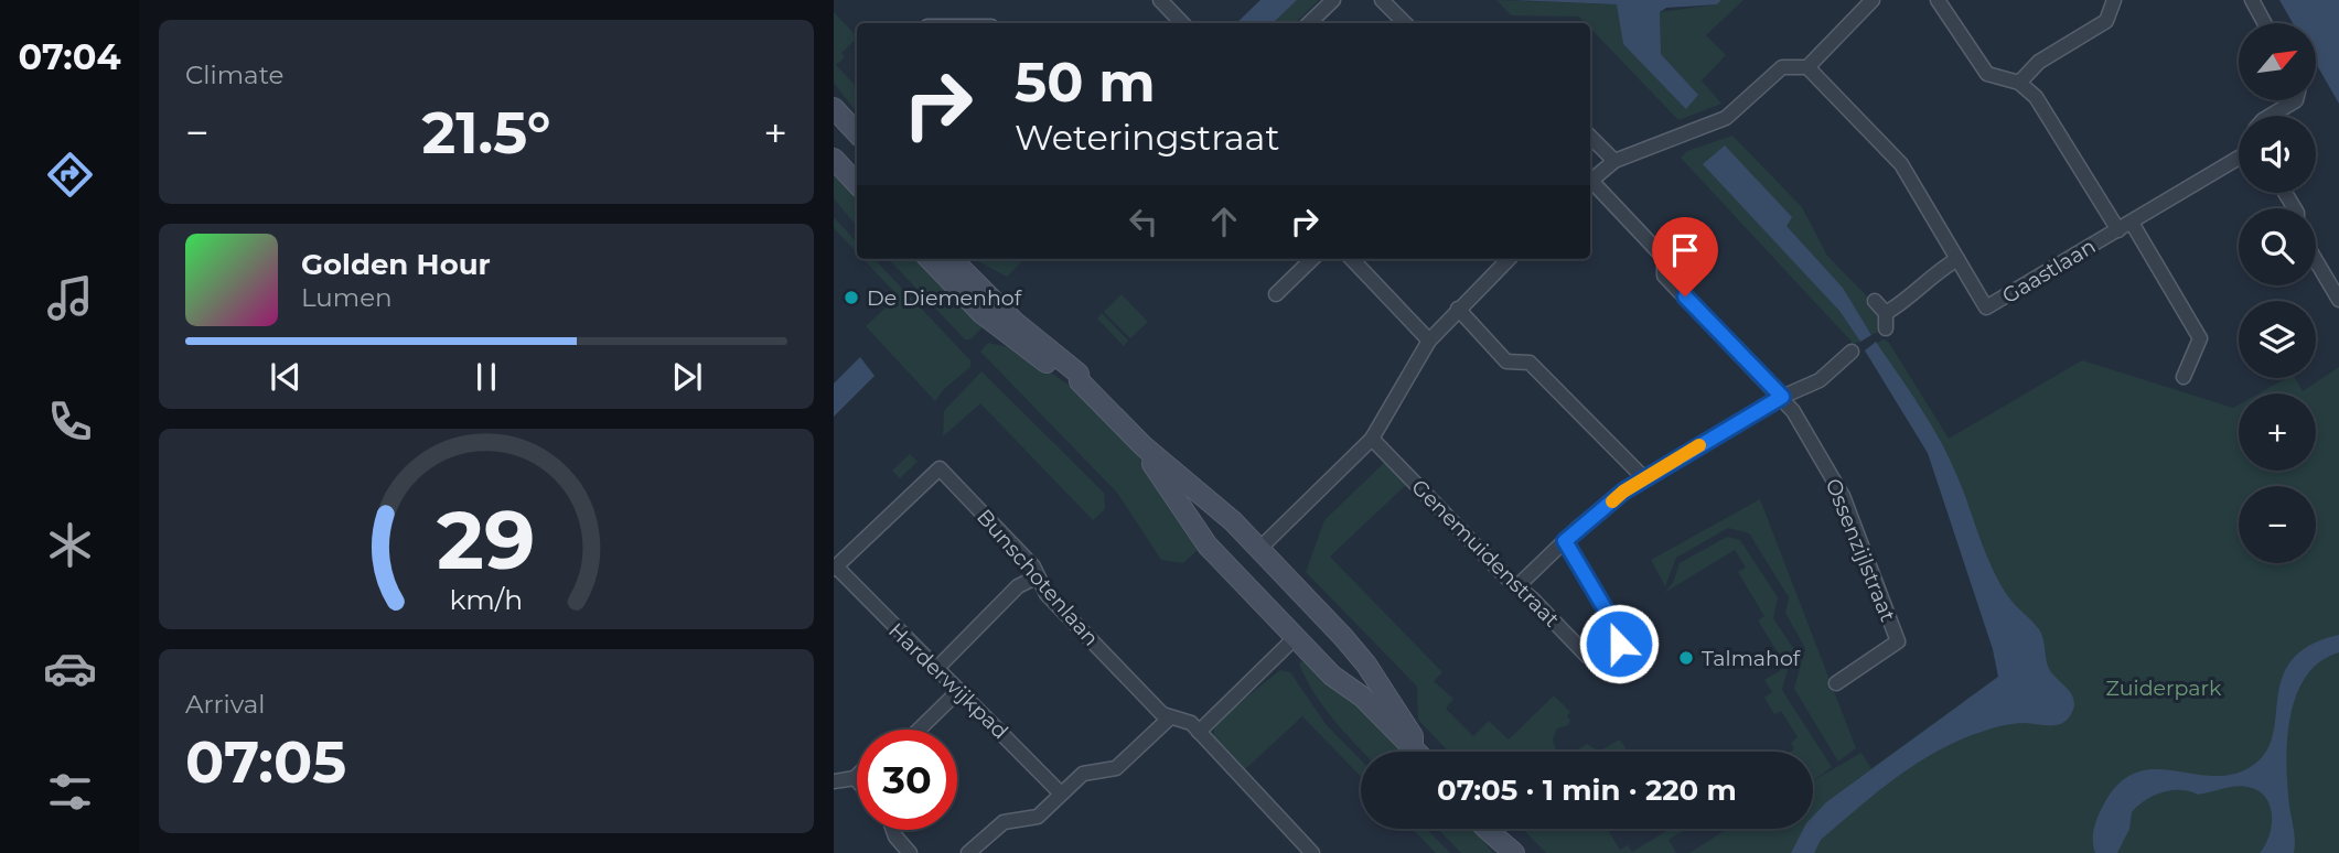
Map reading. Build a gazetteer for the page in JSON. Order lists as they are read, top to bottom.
{
  "streets": {
    "street": [
      "Gaastlaan",
      "Ossenzijlstraat",
      "Genemuidenstraat",
      "Bunschotenlaan",
      "Harderwijkpad"
    ]
  },
  "crossings": [
    ["Bunschotenlaan", "Harderwijkpad"]
  ],
  "parks": ["Zuiderpark"],
  "places": ["De Diemenhof", "Talmahof"],
  "north": "top right",
  "page": {
    "tabs": "07:04",
    "tile": [
      "Climate",
      ["Arrival", "07:05"]
    ],
    "map_buttons": ["+", "−"],
    "turn": ["50 m", "Weteringstraat"],
    "heat": ["−", "21.5°", "+"],
    "song": ["Golden Hour", "Lumen"],
    "limit": "30",
    "trip": "07:05 · 1 min · 220 m",
    "gauge": ["29", "km/h"]
  }
}
